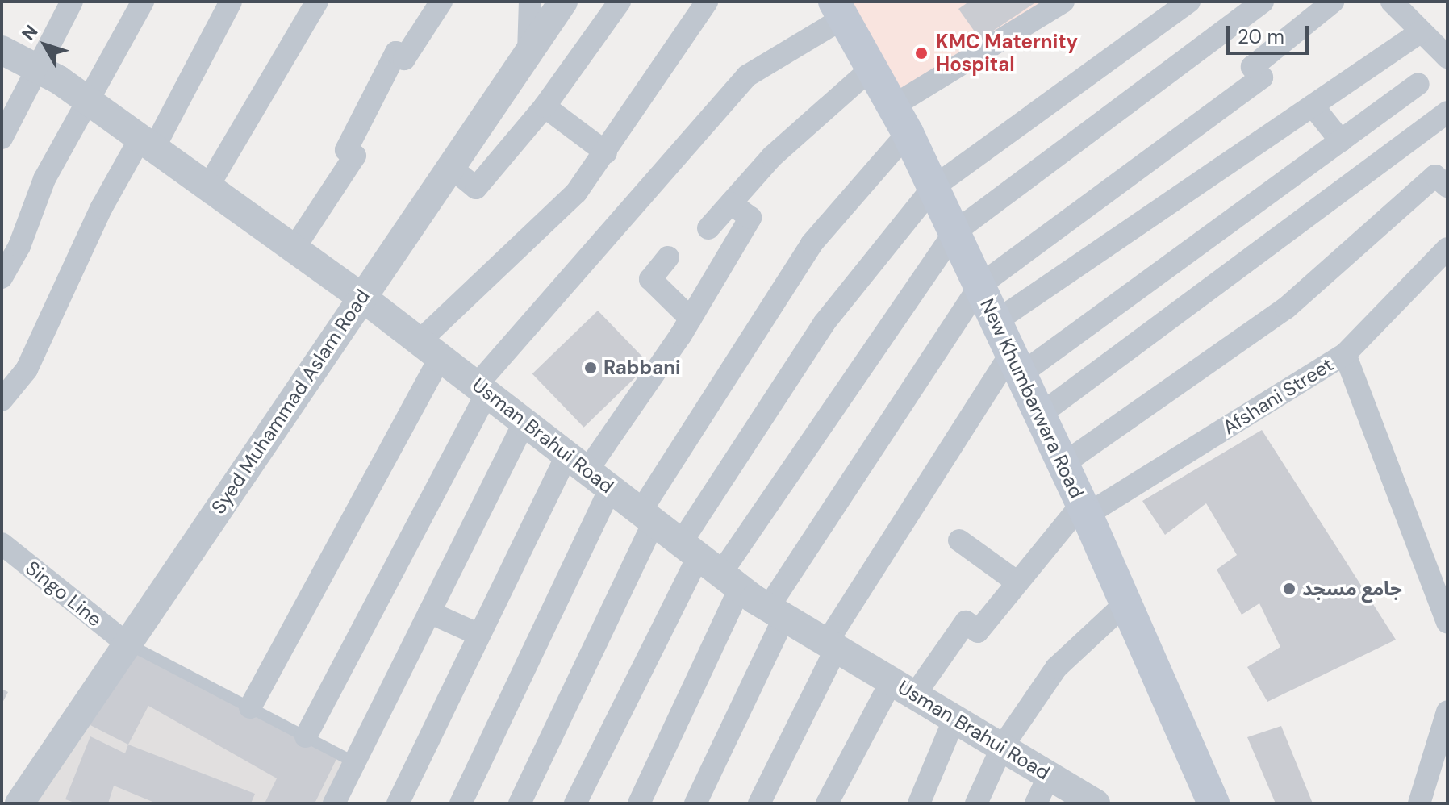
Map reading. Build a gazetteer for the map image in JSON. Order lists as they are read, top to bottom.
{
  "streets": {
    "main road": ["New Khumbarwara Road"],
    "street": [
      "Afshani Street",
      "Syed Muhammad Aslam Road",
      "Usman Brahui Road",
      "Singo Line"
    ]
  },
  "crossings": [
    ["Afshani Street", "New Khumbarwara Road"],
    ["Afshani Street", "Usman Brahui Road"],
    ["Syed Muhammad Aslam Road", "Usman Brahui Road"],
    ["Syed Muhammad Aslam Road", "Singo Line"]
  ],
  "places": ["KMC Maternity Hospital", "Rabbani", "جامع مسجد"],
  "scale_bar": "20 m",
  "north": "top left"
}
